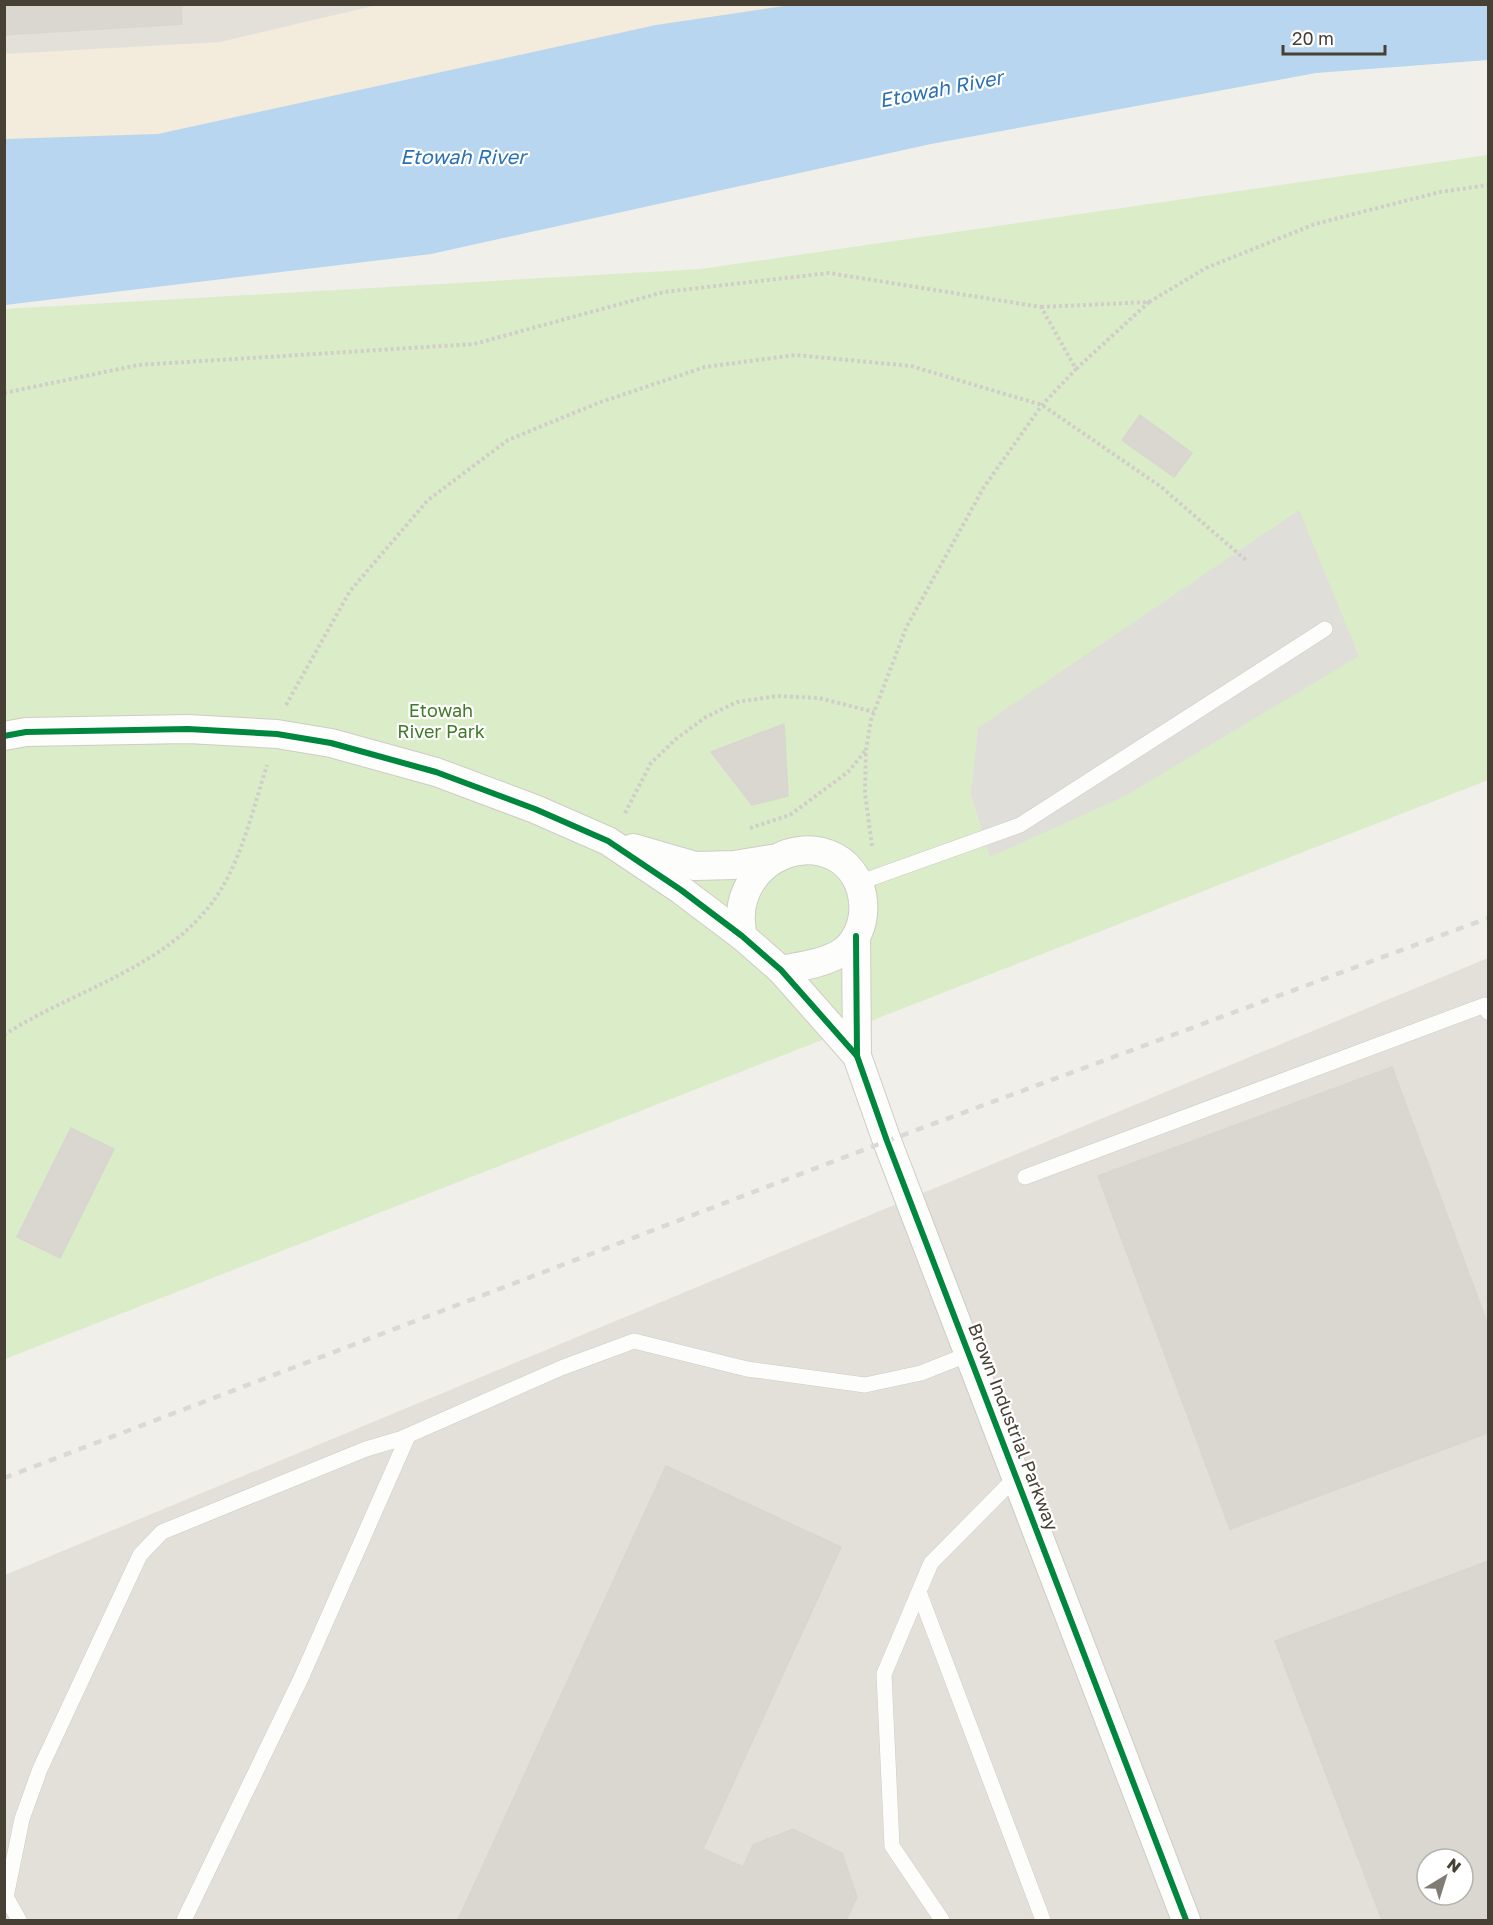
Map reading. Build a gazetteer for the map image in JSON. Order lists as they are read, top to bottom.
{
  "streets": {
    "street": ["Brown Industrial Parkway"]
  },
  "water": ["Etowah River"],
  "parks": ["Etowah River Park"],
  "scale_bar": "20 m",
  "north": "top right"
}
